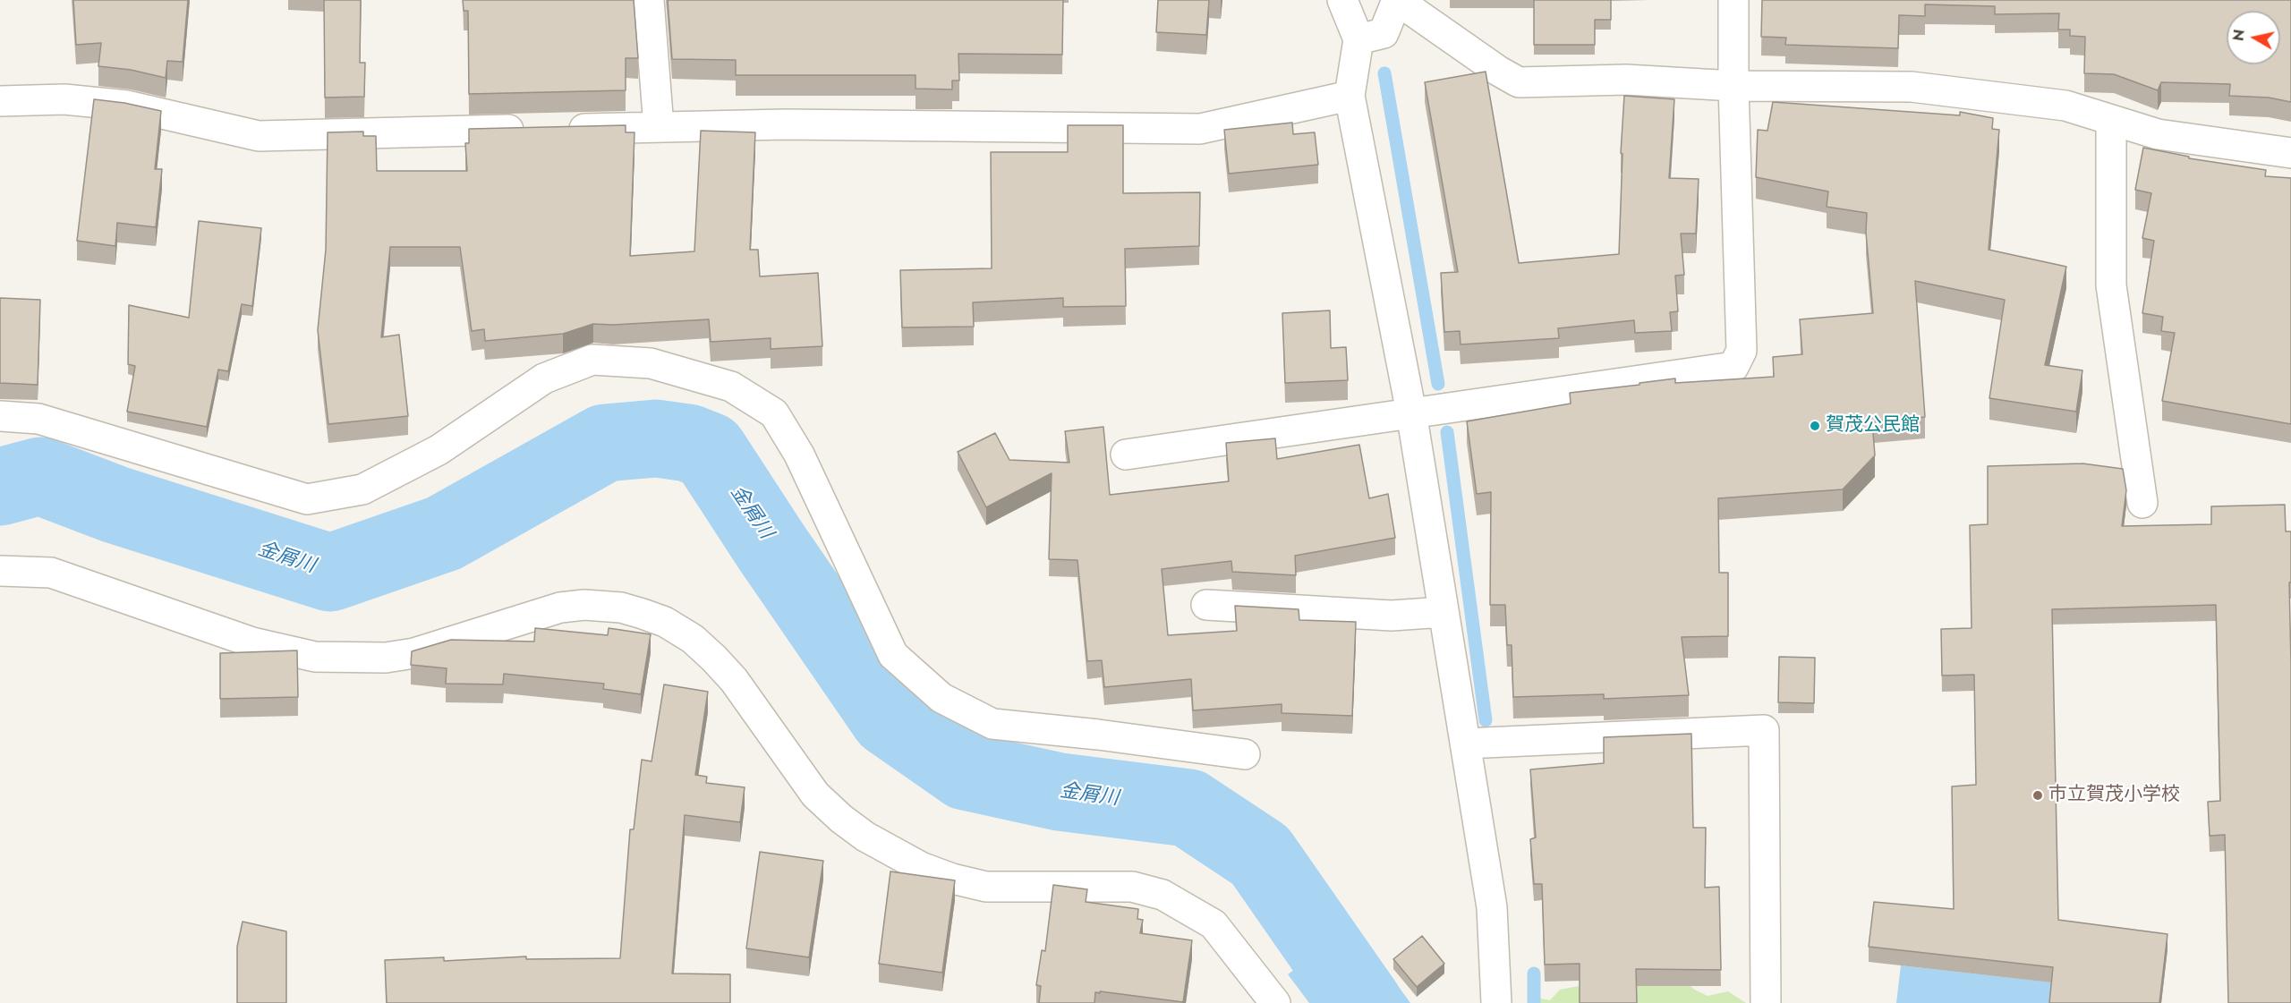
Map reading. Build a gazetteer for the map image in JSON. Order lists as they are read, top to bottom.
{
  "water": ["金屑川"],
  "places": ["賀茂公民館", "市立賀茂小学校"],
  "north": "left"
}
